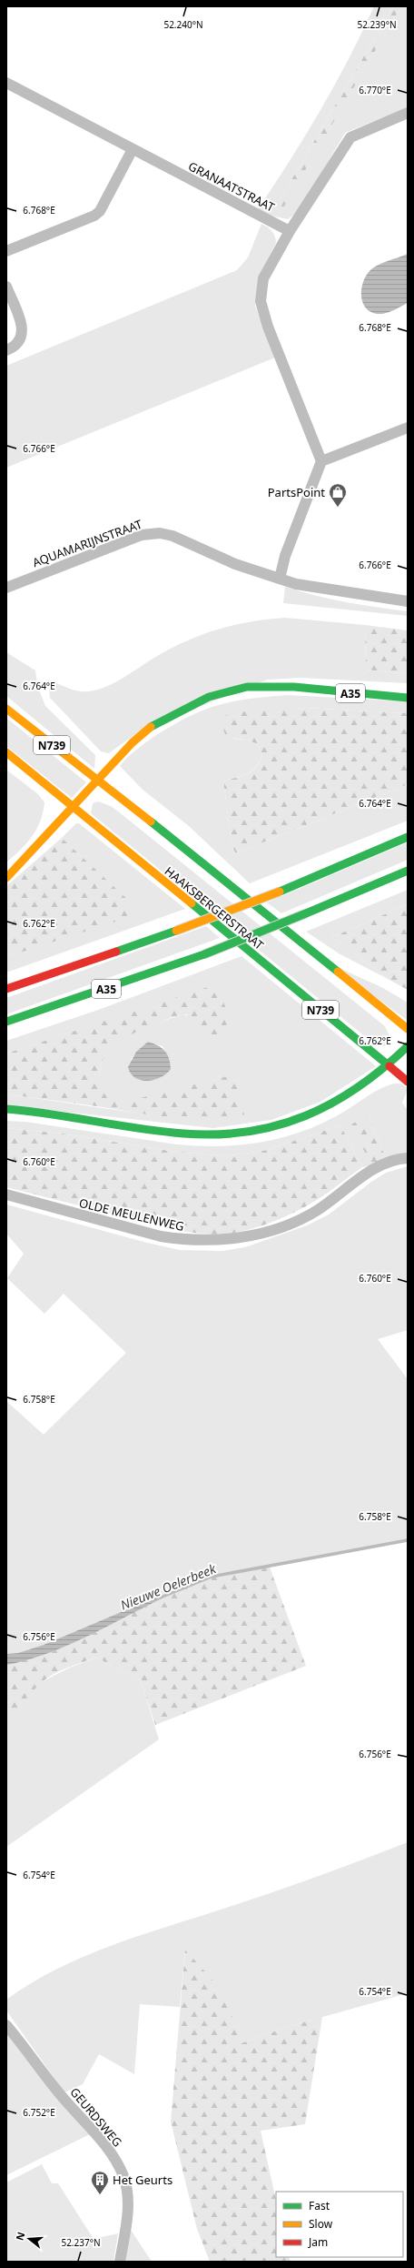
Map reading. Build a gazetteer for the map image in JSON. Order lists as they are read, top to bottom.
{
  "streets": {
    "main road": ["A35", "N739", "HAAKSBERGERSTRAAT"],
    "street": [
      "GRANAATSTRAAT",
      "AQUAMARIJNSTRAAT",
      "OLDE MEULENWEG",
      "GEURDSWEG"
    ]
  },
  "crossings": [
    ["A35", "N739"],
    ["A35", "HAAKSBERGERSTRAAT"]
  ],
  "water": ["Nieuwe Oelerbeek"],
  "places": {
    "shop": ["PartsPoint"],
    "building": ["Het Geurts"]
  },
  "legend": ["Fast", "Slow", "Jam"],
  "north": "left",
  "coordinates": [
    "52.240°N",
    "52.239°N",
    "6.770°E",
    "6.768°E",
    "6.766°E",
    "6.764°E",
    "6.762°E",
    "6.760°E",
    "6.758°E",
    "6.756°E",
    "6.754°E",
    "6.752°E",
    "52.237°N"
  ]
}
